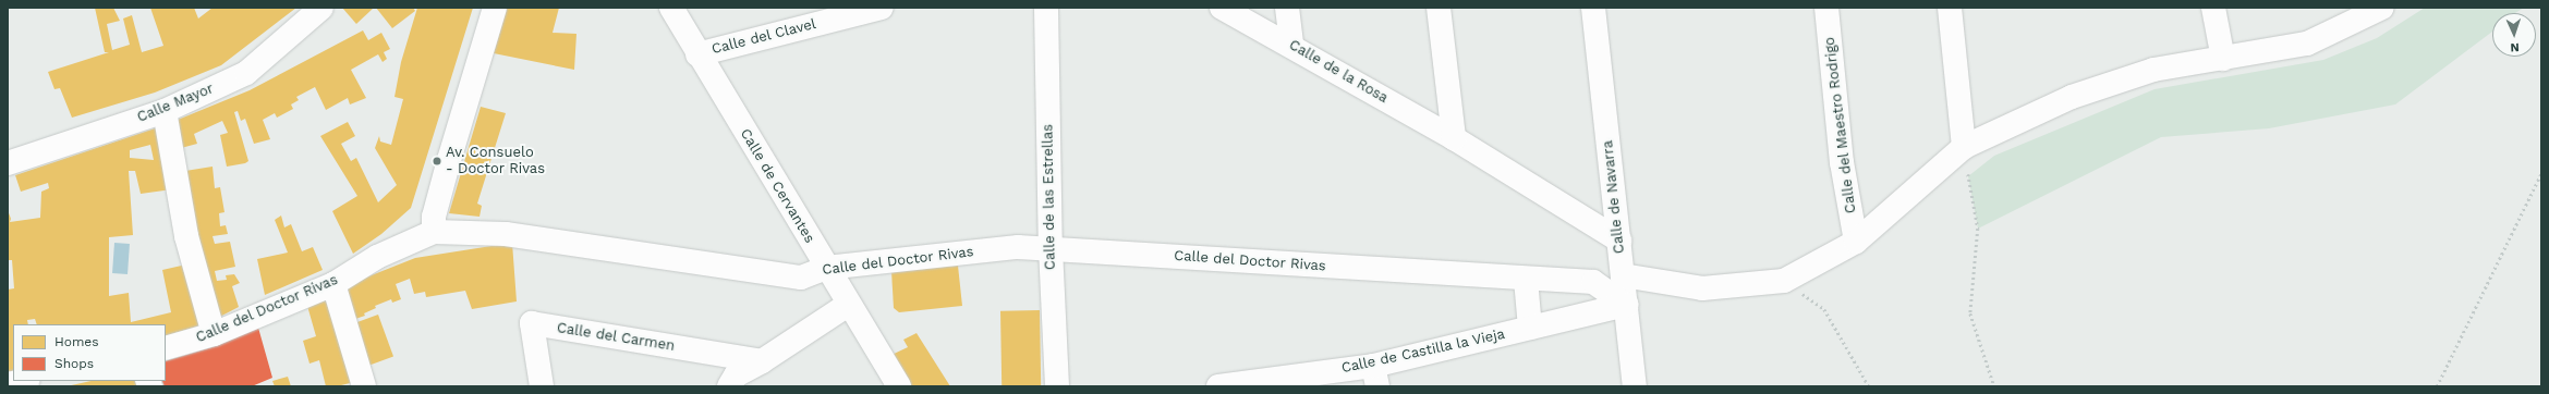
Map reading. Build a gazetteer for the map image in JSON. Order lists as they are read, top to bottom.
{
  "streets": {
    "street": [
      "Calle del Clavel",
      "Calle de la Rosa",
      "Calle Mayor",
      "Calle del Maestro Rodrigo",
      "Calle de Cervantes",
      "Calle de las Estrellas",
      "Calle de Navarra",
      "Calle del Doctor Rivas",
      "Calle del Carmen",
      "Calle de Castilla la Vieja"
    ]
  },
  "crossings": [
    ["Calle del Clavel", "Calle de Cervantes"],
    ["Calle de la Rosa", "Calle de Navarra"],
    ["Calle de Cervantes", "Calle del Doctor Rivas"],
    ["Calle de las Estrellas", "Calle del Doctor Rivas"],
    ["Calle de Navarra", "Calle del Doctor Rivas"],
    ["Calle de Navarra", "Calle de Castilla la Vieja"],
    ["Calle del Doctor Rivas", "Calle de Castilla la Vieja"]
  ],
  "places": ["Av. Consuelo - Doctor Rivas"],
  "legend": ["Homes", "Shops"],
  "north": "bottom"
}
